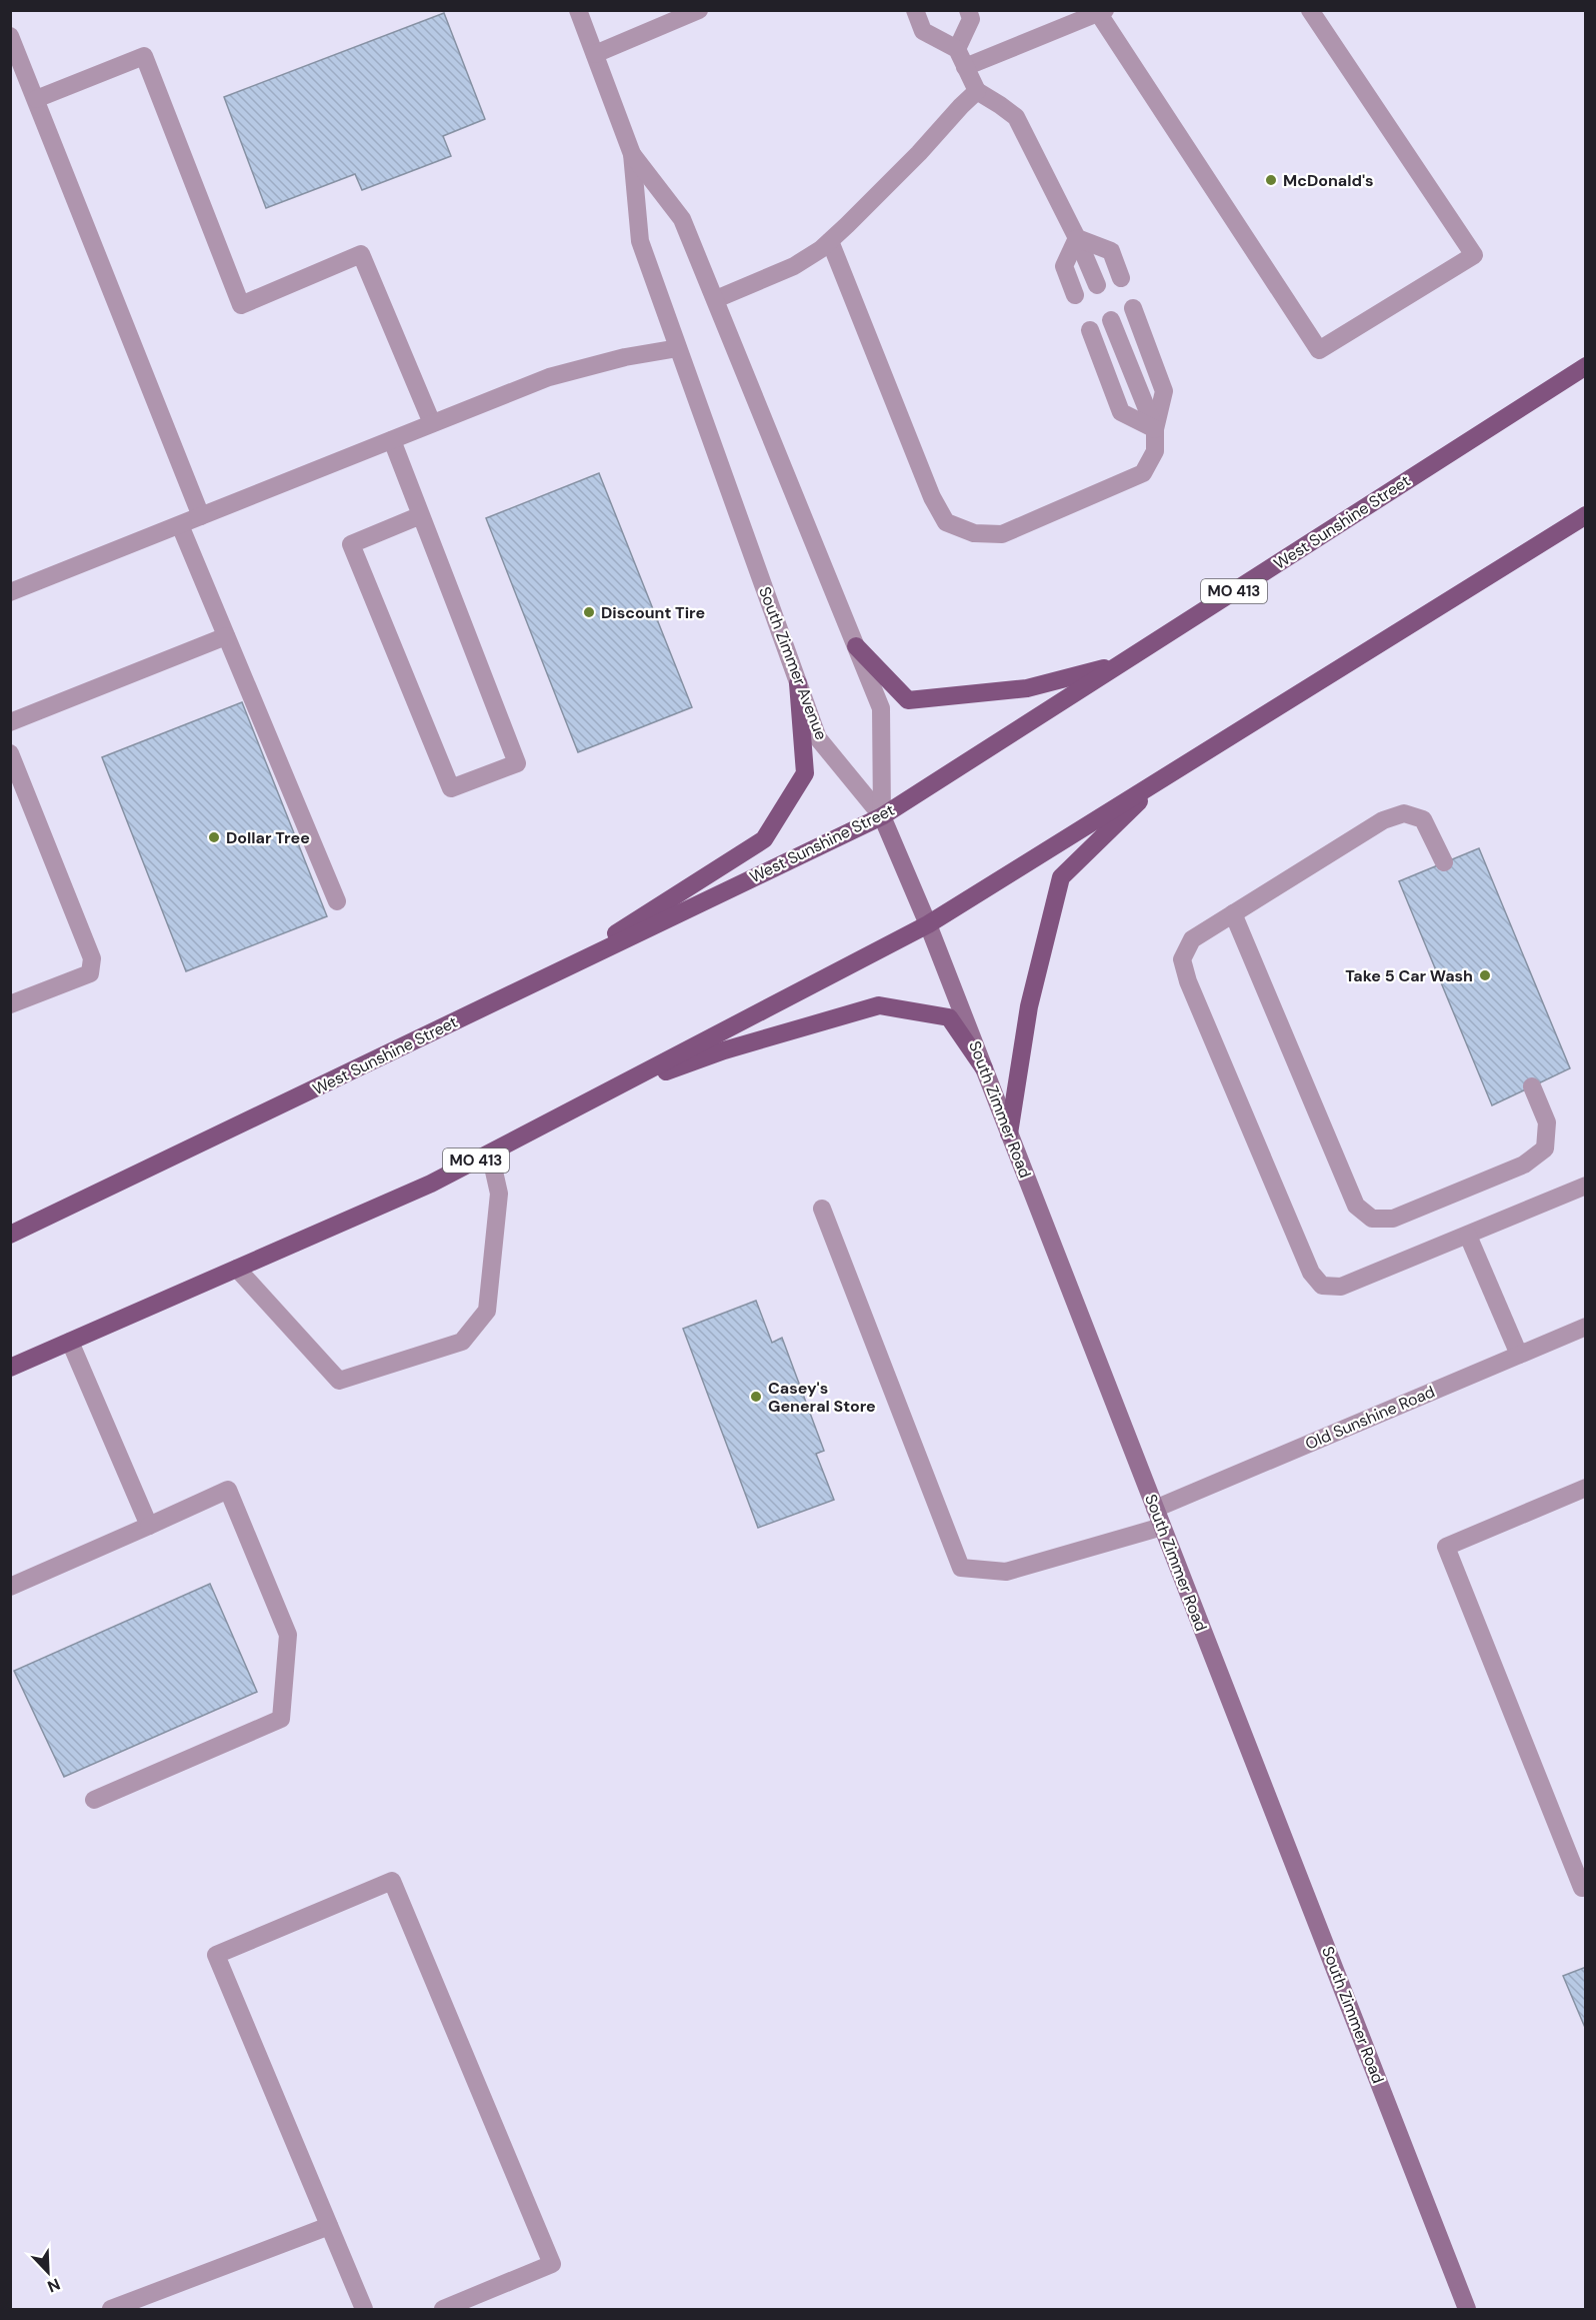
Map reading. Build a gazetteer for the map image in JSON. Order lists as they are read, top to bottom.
{
  "streets": {
    "main road": ["West Sunshine Street", "MO 413"],
    "street": ["South Zimmer Avenue", "South Zimmer Road", "Old Sunshine Road"]
  },
  "crossings": [
    ["West Sunshine Street", "South Zimmer Avenue"],
    ["West Sunshine Street", "South Zimmer Road"],
    ["MO 413", "South Zimmer Road"],
    ["South Zimmer Avenue", "South Zimmer Road"],
    ["South Zimmer Road", "Old Sunshine Road"]
  ],
  "places": [
    "McDonald's",
    "Discount Tire",
    "Dollar Tree",
    "Take 5 Car Wash",
    "Casey's General Store"
  ],
  "north": "bottom right"
}
